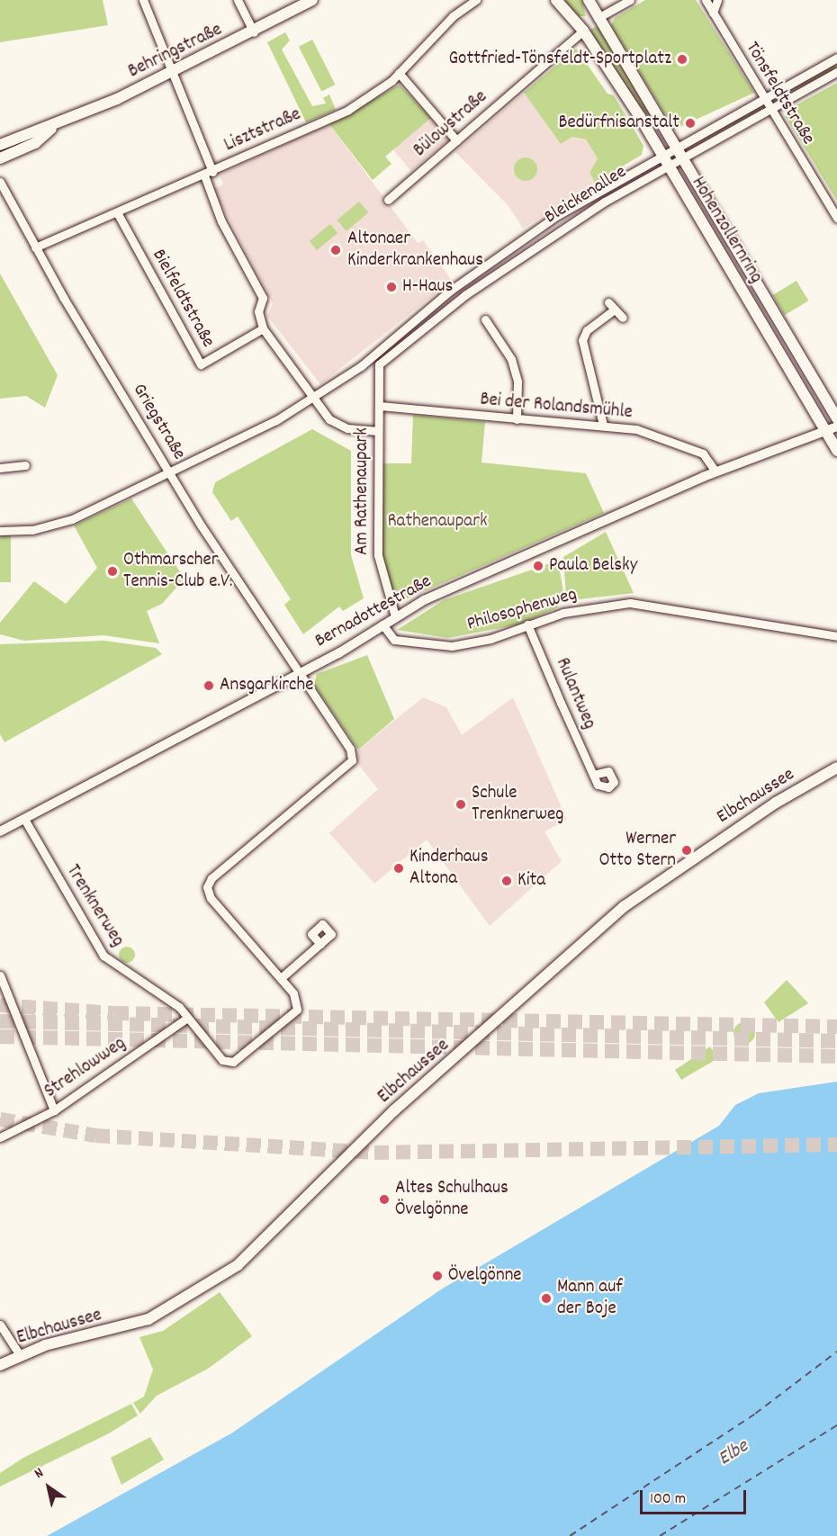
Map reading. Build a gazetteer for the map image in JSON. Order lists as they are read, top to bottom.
{
  "streets": {
    "main road": ["Behringstraße", "Hohenzollernring", "Elbchaussee"],
    "street": [
      "Tönsfeldtstraße",
      "Bülowstraße",
      "Lisztstraße",
      "Bleickenallee",
      "Bielfeldtstraße",
      "Bei der Rolandsmühle",
      "Griegstraße",
      "Am Rathenaupark",
      "Philosophenweg",
      "Bernadottestraße",
      "Rulantweg",
      "Trenknerweg",
      "Strehlowweg"
    ]
  },
  "crossings": [
    ["Tönsfeldtstraße", "Bleickenallee"],
    ["Bülowstraße", "Hohenzollernring"],
    ["Lisztstraße", "Bielfeldtstraße"],
    ["Lisztstraße", "Griegstraße"],
    ["Bleickenallee", "Hohenzollernring"],
    ["Bleickenallee", "Griegstraße"],
    ["Bleickenallee", "Am Rathenaupark"],
    ["Hohenzollernring", "Bernadottestraße"],
    ["Bei der Rolandsmühle", "Am Rathenaupark"],
    ["Bei der Rolandsmühle", "Bernadottestraße"],
    ["Griegstraße", "Bernadottestraße"],
    ["Griegstraße", "Trenknerweg"],
    ["Am Rathenaupark", "Bernadottestraße"],
    ["Philosophenweg", "Bernadottestraße"],
    ["Philosophenweg", "Rulantweg"],
    ["Bernadottestraße", "Trenknerweg"],
    ["Trenknerweg", "Strehlowweg"]
  ],
  "water": ["Elbe"],
  "parks": ["Rathenaupark"],
  "places": [
    "Gottfried-Tönsfeldt-Sportplatz",
    "Bedürfnisanstalt",
    "Altonaer Kinderkrankenhaus",
    "H-Haus",
    "Paula Belsky",
    "Othmarscher Tennis-Club e.V.",
    "Ansgarkirche",
    "Schule Trenknerweg",
    "Werner Otto Stern",
    "Kinderhaus Altona",
    "Kita",
    "Altes Schulhaus Övelgönne",
    "Övelgönne",
    "Mann auf der Boje"
  ],
  "scale_bar": "100 m",
  "north": "top left"
}
